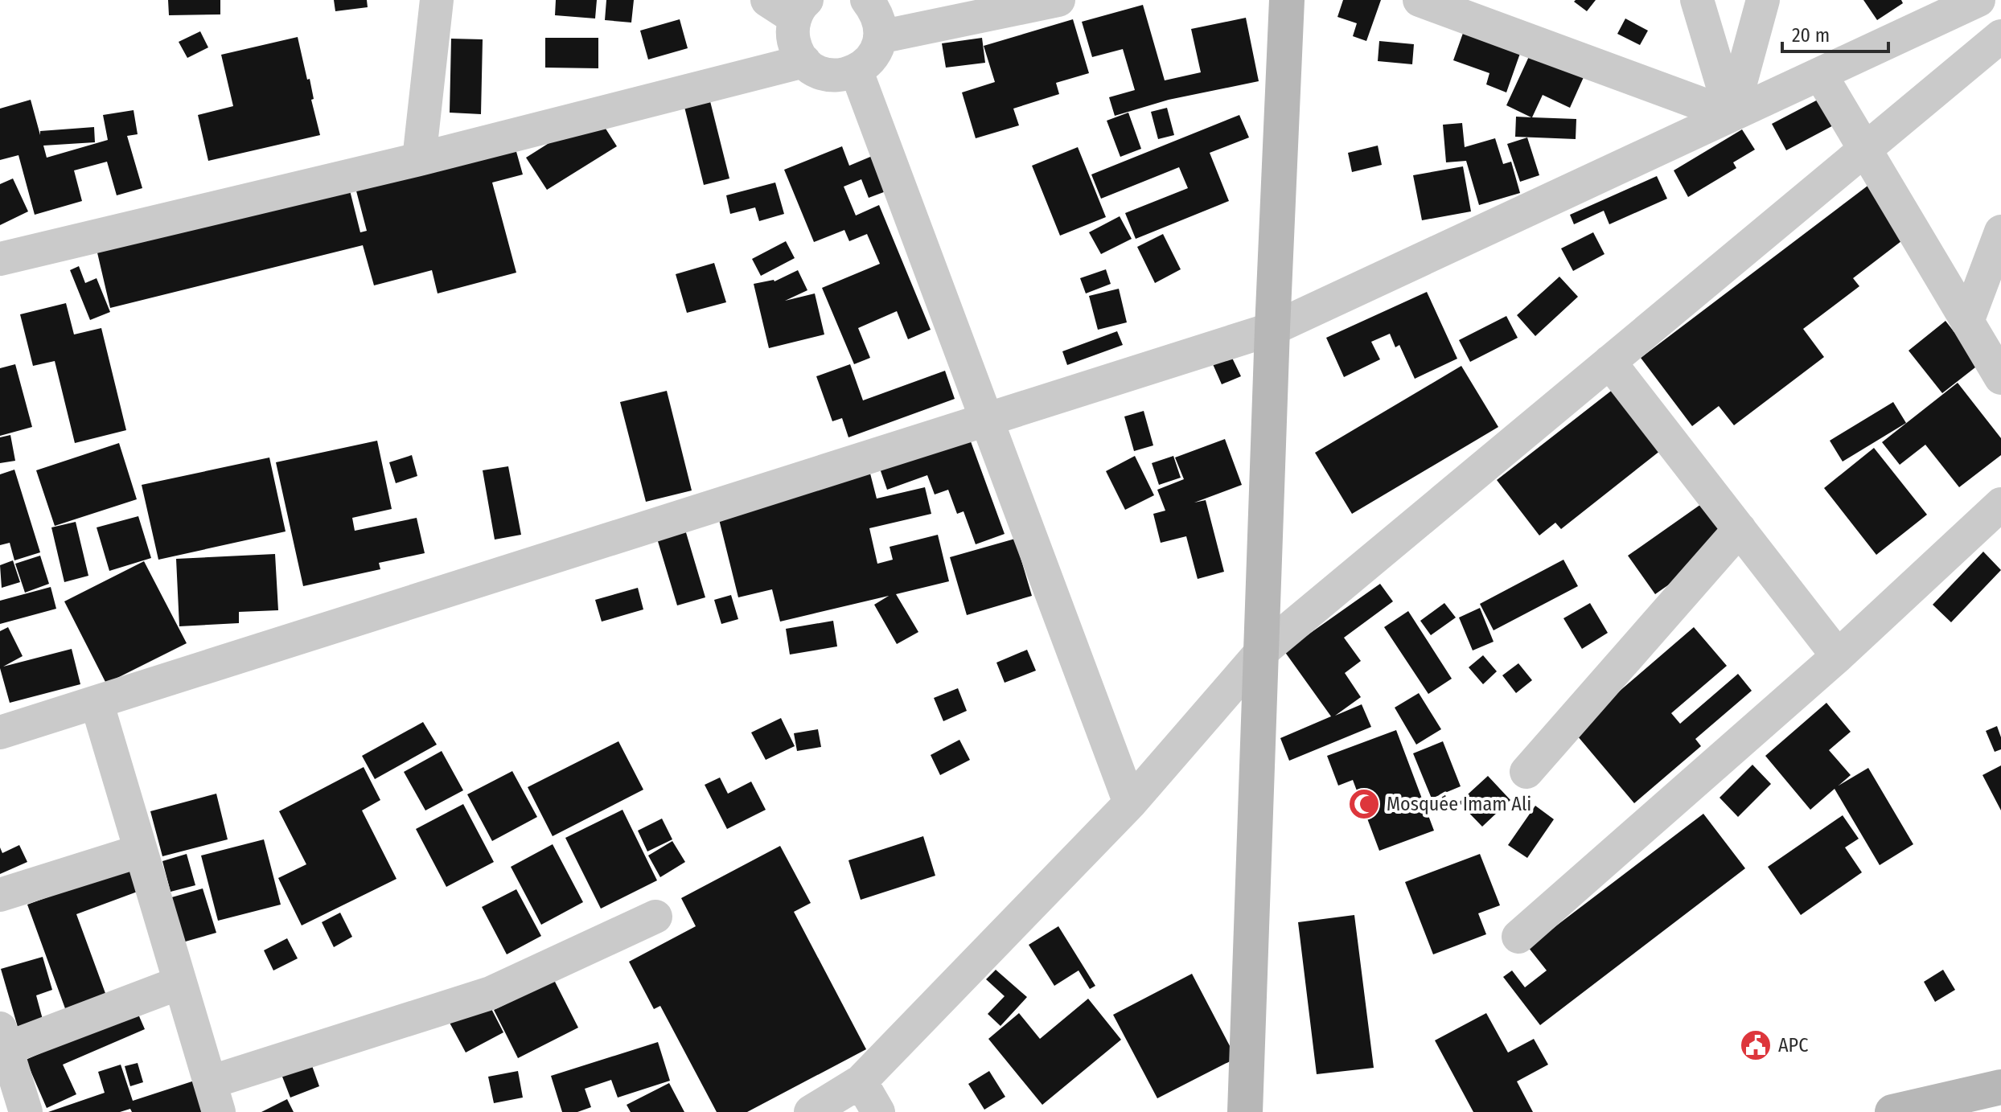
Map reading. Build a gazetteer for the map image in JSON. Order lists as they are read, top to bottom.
{
  "places": {
    "mosque": ["Mosquée Imam Ali"],
    "public building": ["APC"]
  },
  "scale_bar": "20 m"
}
